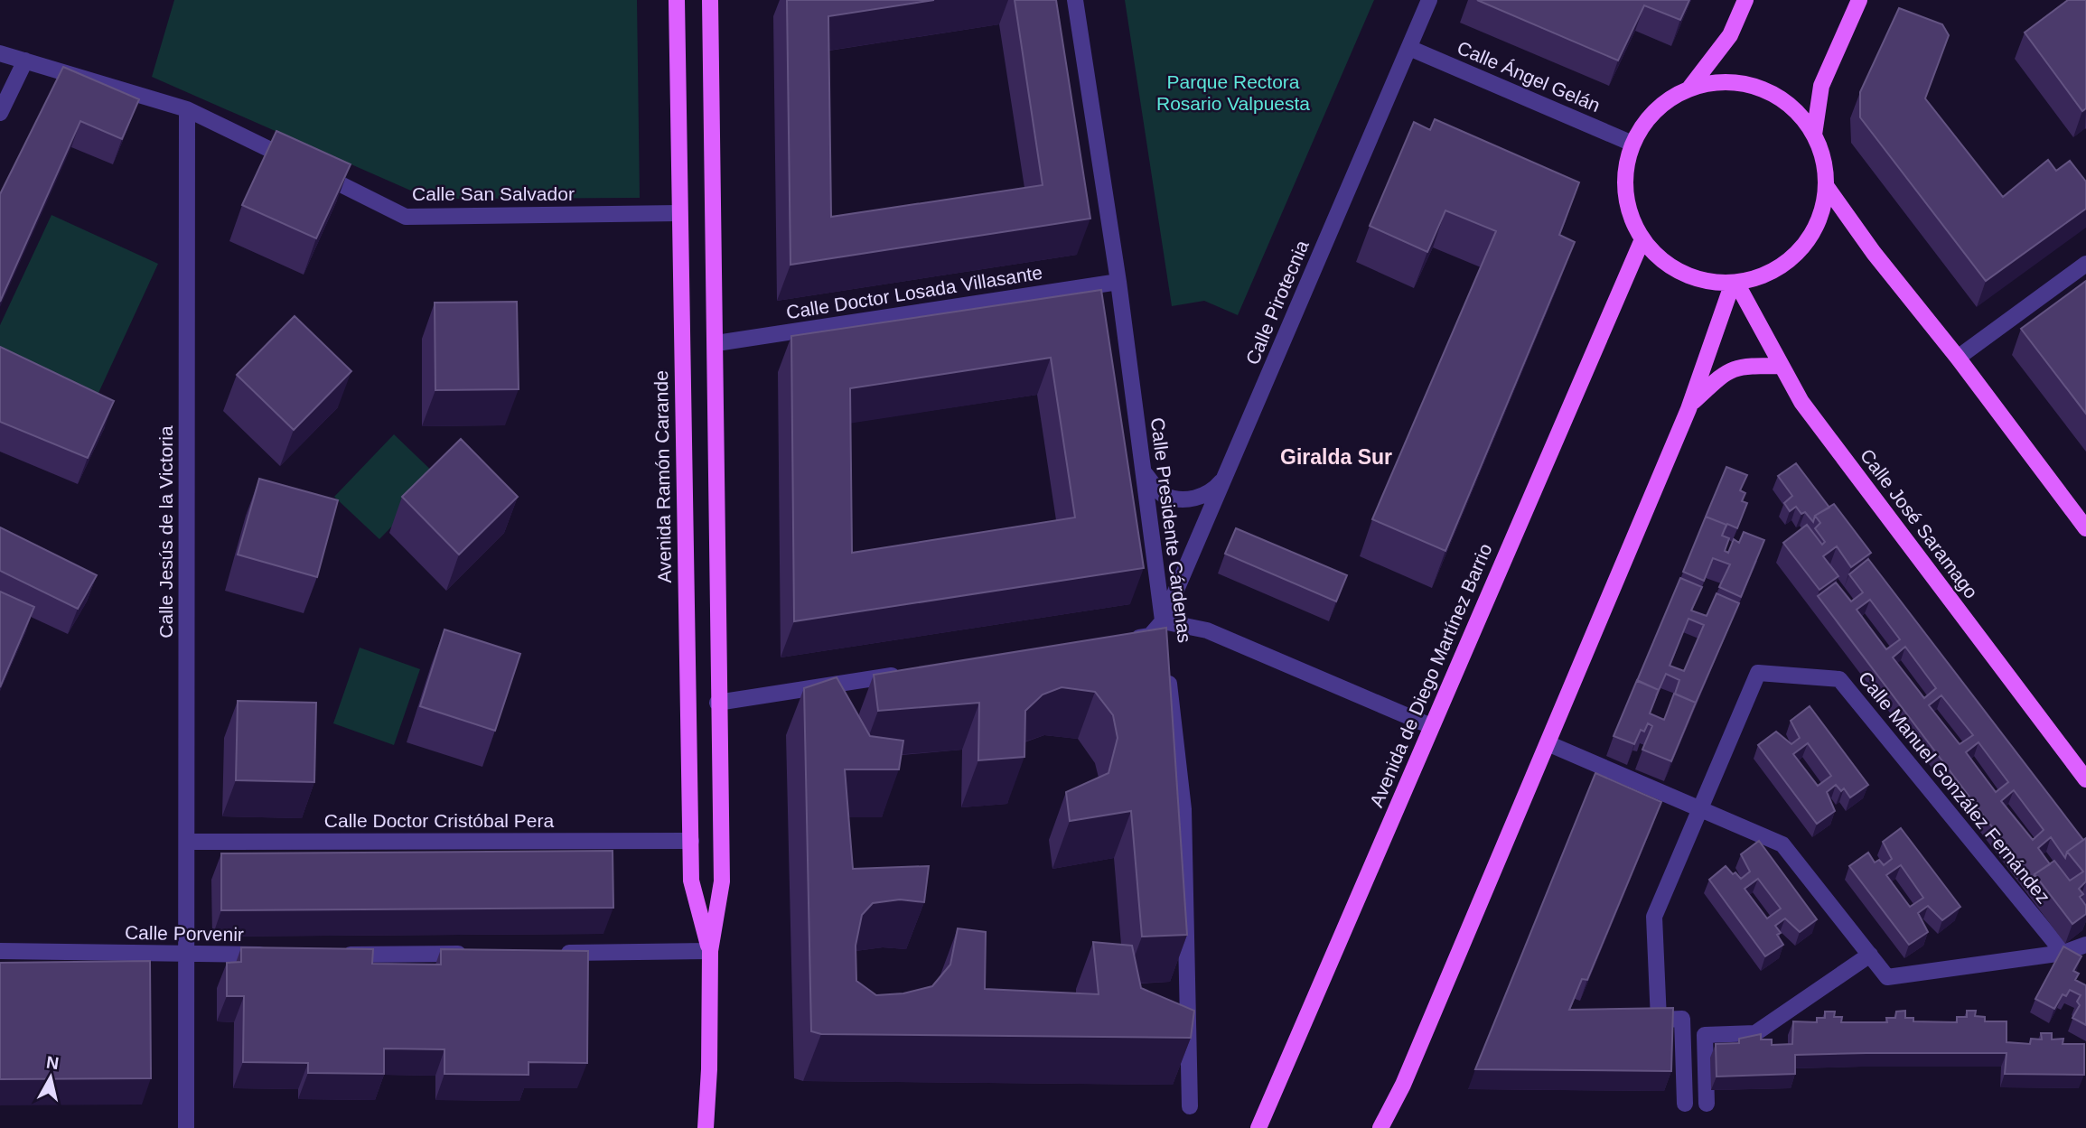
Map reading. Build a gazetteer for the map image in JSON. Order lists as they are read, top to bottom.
{
  "streets": {
    "main road": ["Avenida Ramón Carande", "Calle José Saramago", "Avenida de Diego Martínez Barrio"],
    "street": [
      "Calle Ángel Gelán",
      "Calle San Salvador",
      "Calle Doctor Losada Villasante",
      "Calle Pirotecnia",
      "Calle Presidente Cárdenas",
      "Calle Jesús de la Victoria",
      "Calle Manuel González Fernández",
      "Calle Doctor Cristóbal Pera",
      "Calle Porvenir"
    ]
  },
  "crossings": [
    ["Calle Ángel Gelán", "Calle Pirotecnia"],
    ["Calle Ángel Gelán", "Calle José Saramago"],
    ["Calle Ángel Gelán", "Avenida de Diego Martínez Barrio"],
    ["Calle San Salvador", "Avenida Ramón Carande"],
    ["Calle San Salvador", "Calle Jesús de la Victoria"],
    ["Calle Doctor Losada Villasante", "Avenida Ramón Carande"],
    ["Calle Doctor Losada Villasante", "Calle Presidente Cárdenas"],
    ["Calle Pirotecnia", "Calle Presidente Cárdenas"],
    ["Avenida Ramón Carande", "Calle Doctor Cristóbal Pera"],
    ["Calle José Saramago", "Avenida de Diego Martínez Barrio"],
    ["Calle Jesús de la Victoria", "Calle Doctor Cristóbal Pera"],
    ["Calle Jesús de la Victoria", "Calle Porvenir"]
  ],
  "districts": ["Giralda Sur"],
  "parks": ["Parque Rectora Rosario Valpuesta"],
  "north": "top"
}
